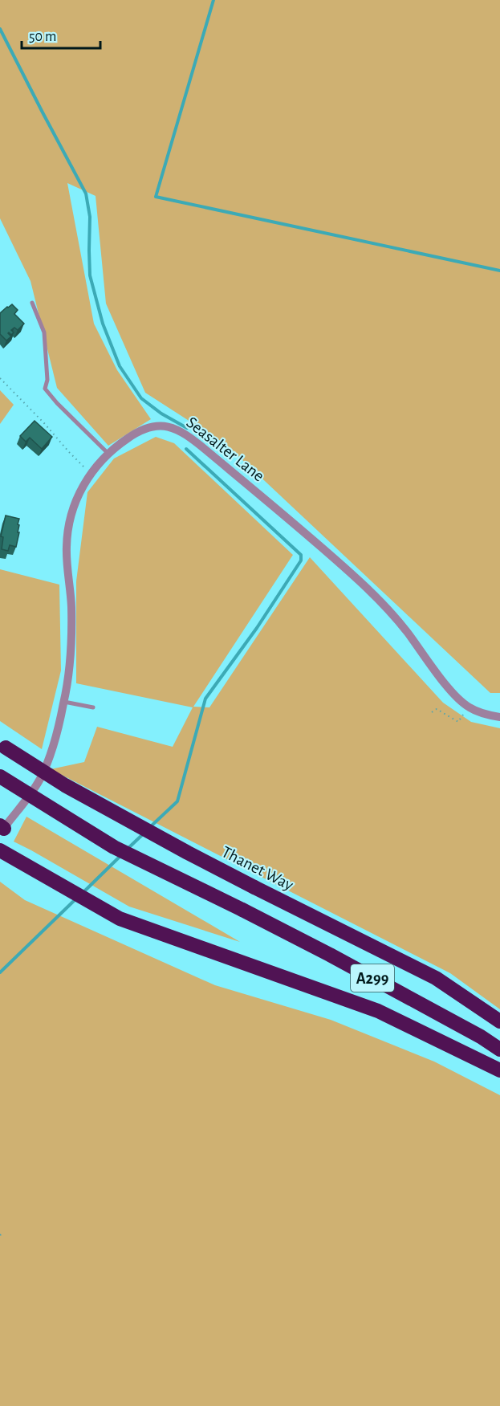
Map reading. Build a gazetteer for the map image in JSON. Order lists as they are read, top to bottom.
{
  "streets": {
    "highway": ["Thanet Way", "A299"],
    "street": ["Seasalter Lane"]
  },
  "scale_bar": "50 m"
}
